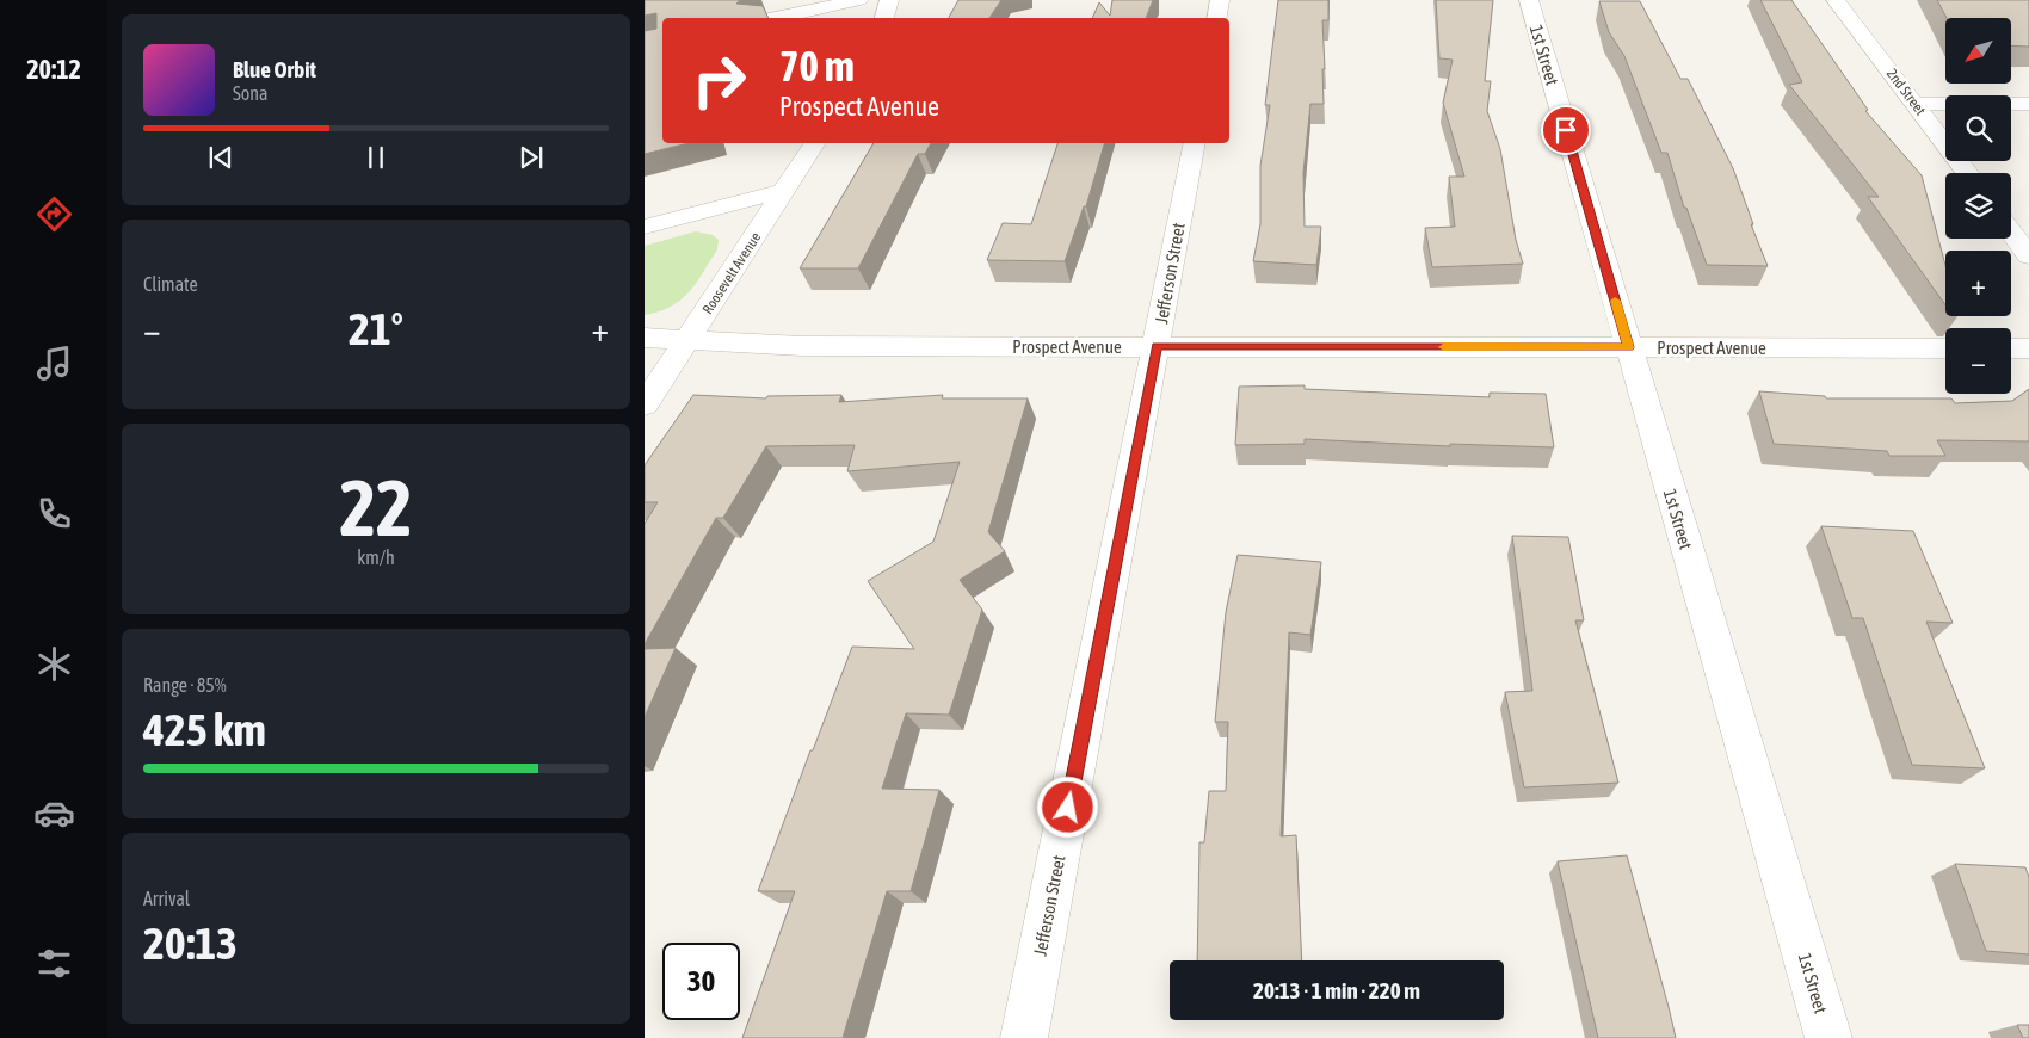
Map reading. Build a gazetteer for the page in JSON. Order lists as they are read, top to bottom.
{
  "streets": {
    "street": [
      "1st Street",
      "2nd Street",
      "Roosevelt Avenue",
      "Jefferson Street",
      "Prospect Avenue"
    ]
  },
  "crossings": [
    ["1st Street", "Prospect Avenue"],
    ["Roosevelt Avenue", "Prospect Avenue"],
    ["Jefferson Street", "Prospect Avenue"]
  ],
  "north": "bottom left",
  "page": {
    "tabs": "20:12",
    "map_buttons": ["+", "−"],
    "turn": ["70 m", "Prospect Avenue"],
    "song": ["Blue Orbit", "Sona"],
    "tile": [
      "Climate",
      ["22", "km/h"],
      ["Range · 85%", "425 km"],
      ["Arrival", "20:13"]
    ],
    "heat": ["−", "21°", "+"],
    "limit": "30",
    "trip": "20:13 · 1 min · 220 m"
  }
}
